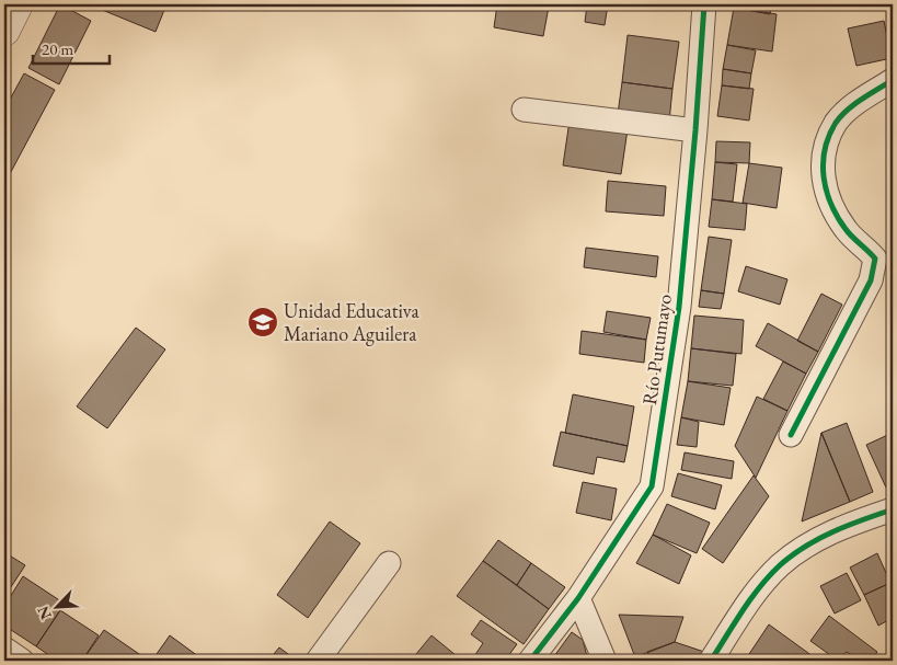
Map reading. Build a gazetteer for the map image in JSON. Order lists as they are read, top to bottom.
{
  "streets": {
    "street": ["Río Putumayo"]
  },
  "places": {
    "school or university": ["Unidad Educativa Mariano Aguilera"]
  },
  "scale_bar": "20 m",
  "north": "bottom left"
}
